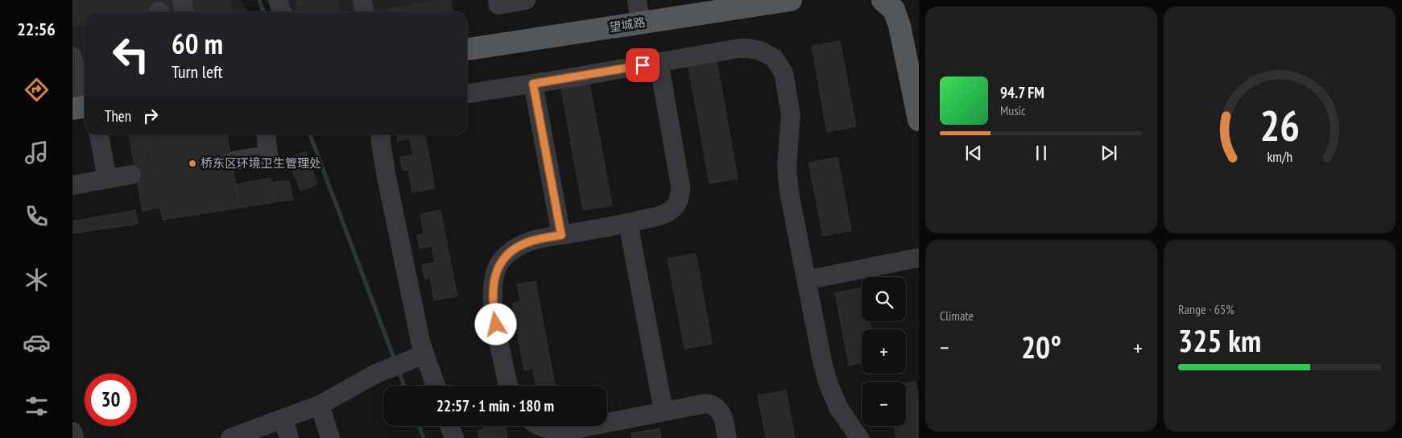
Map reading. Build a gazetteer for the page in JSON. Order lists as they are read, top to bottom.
{
  "streets": {
    "main road": ["望城路"]
  },
  "places": ["桥东区环境卫生管理处"],
  "page": {
    "tabs": "22:56",
    "turn": ["60 m", "Turn left"],
    "song": ["94.7 FM", "Music"],
    "then": "Then",
    "tile": [
      "Climate",
      ["Range · 65%", "325 km"]
    ],
    "map_buttons": ["+", "−"],
    "heat": ["−", "20°", "+"],
    "limit": "30",
    "trip": "22:57 · 1 min · 180 m",
    "gauge": ["26", "km/h"]
  }
}
